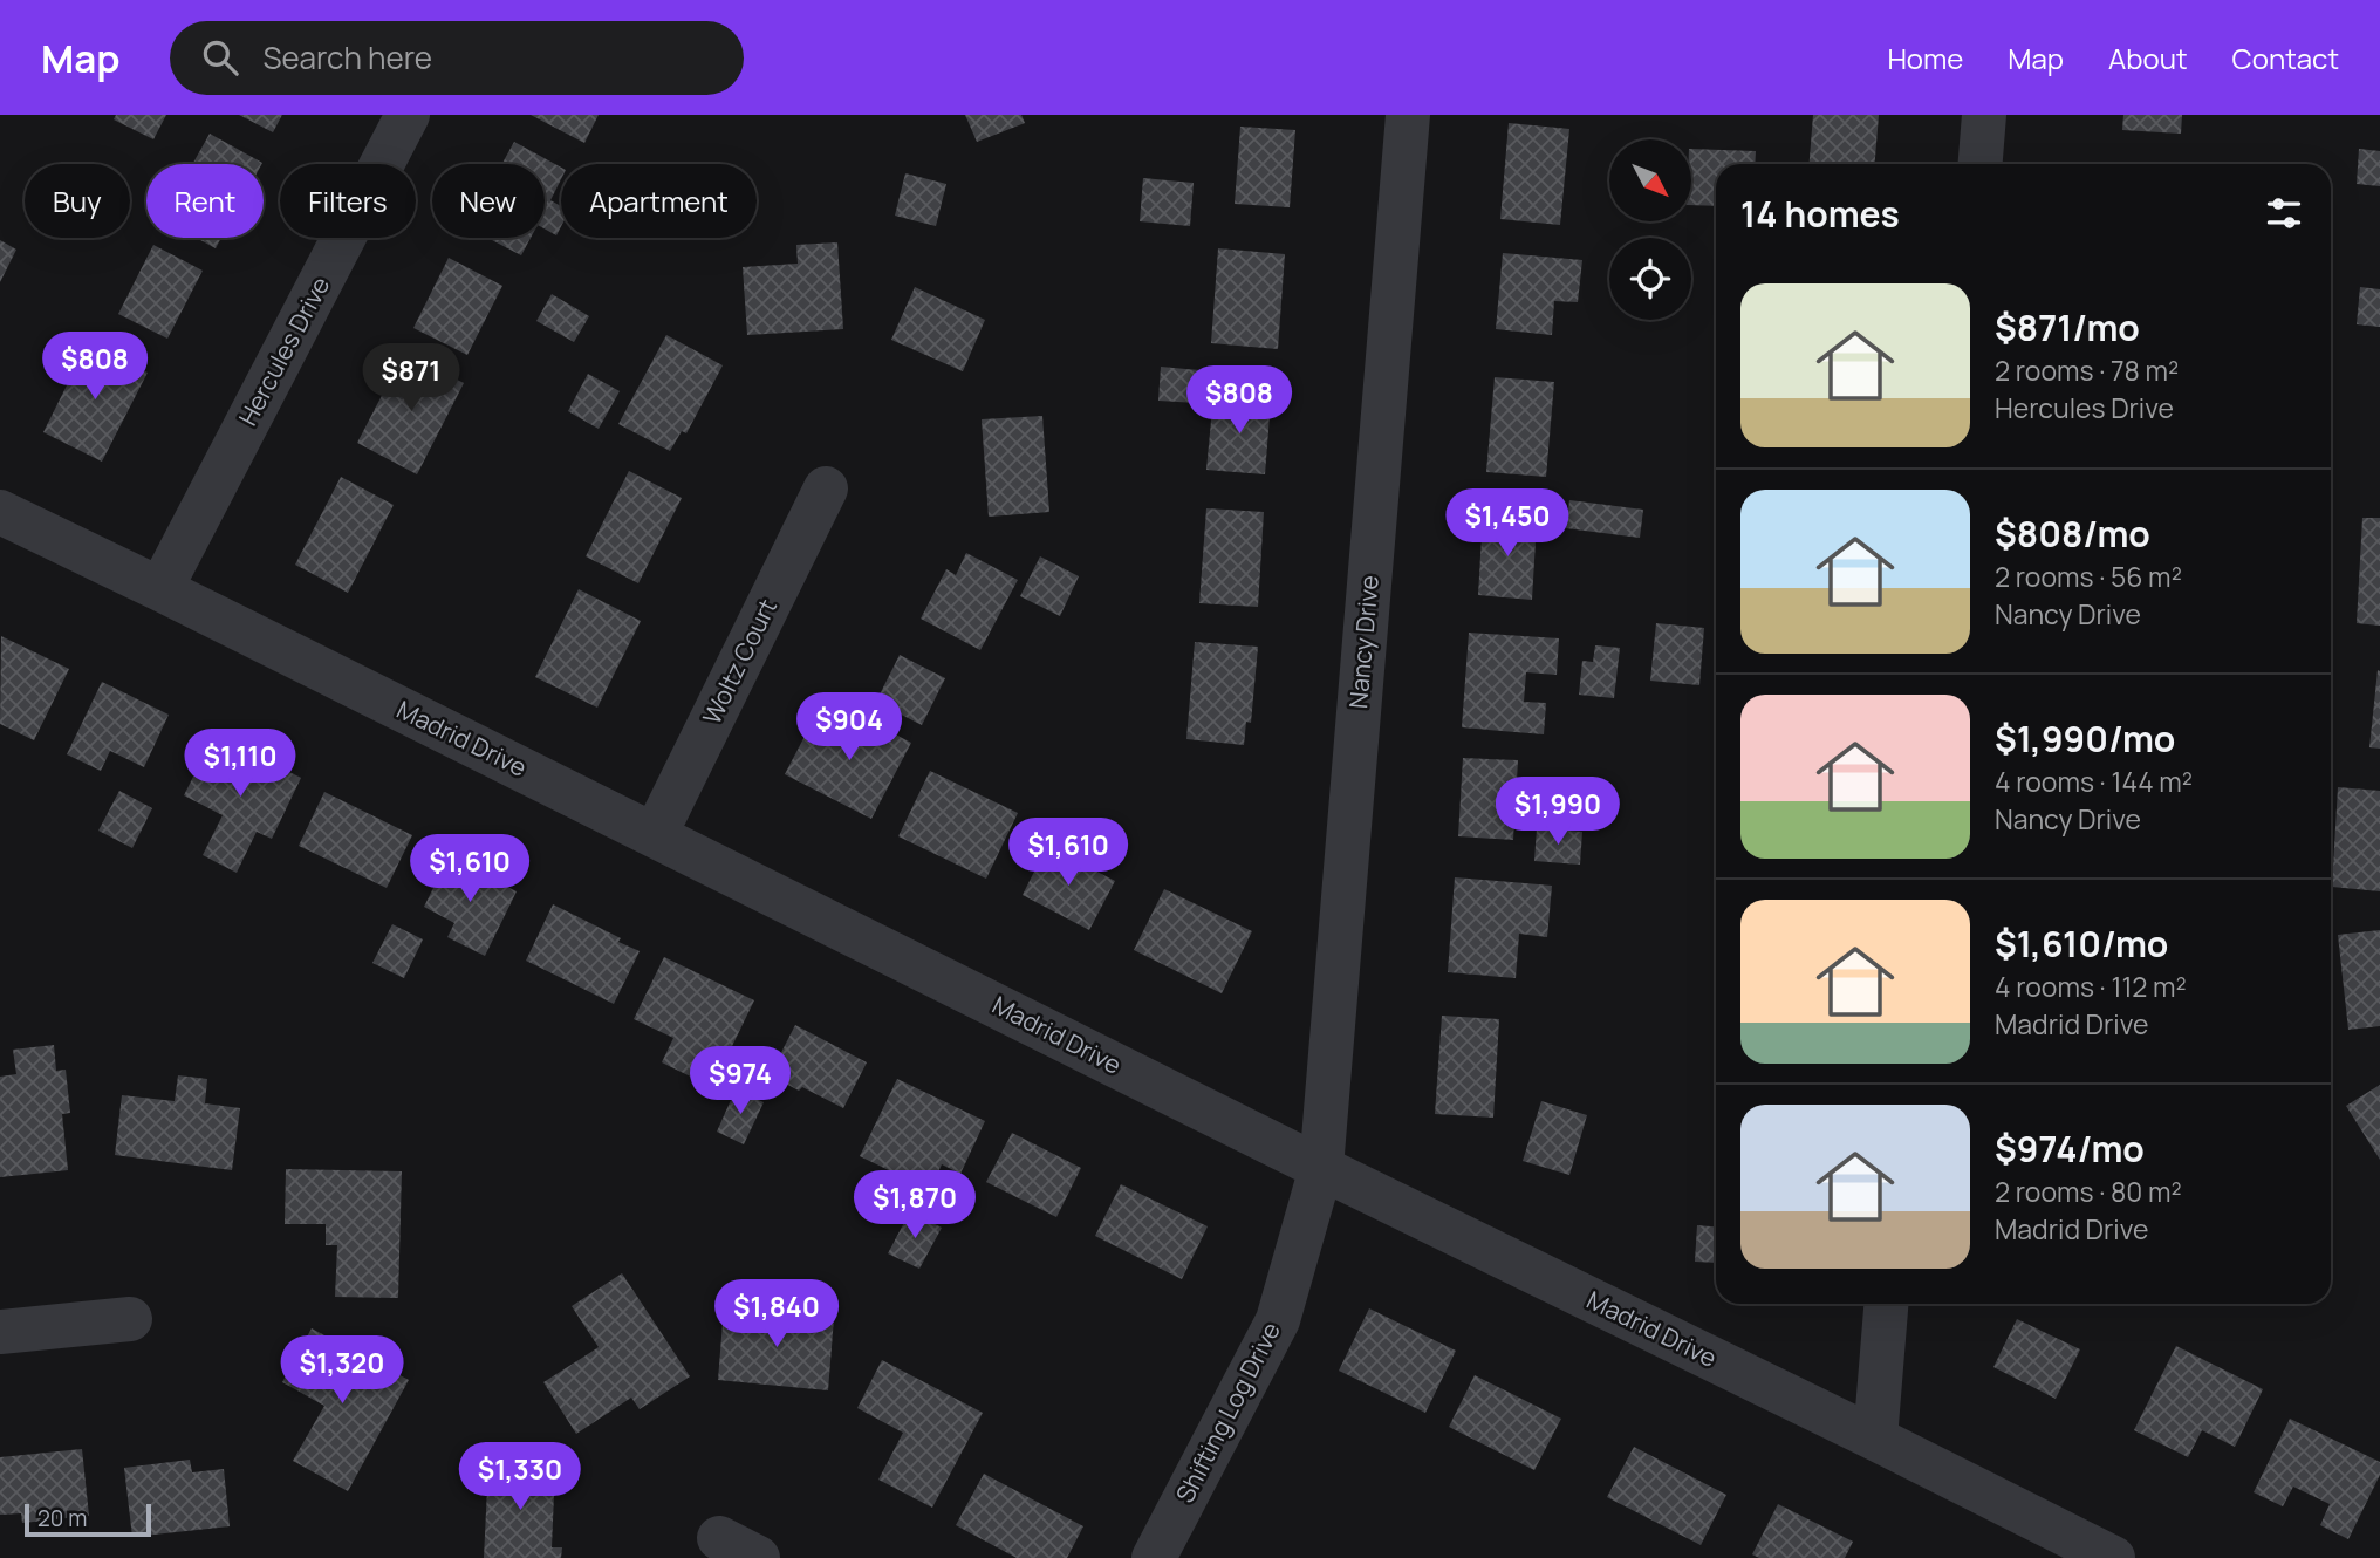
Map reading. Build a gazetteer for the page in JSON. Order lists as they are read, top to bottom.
{
  "streets": {
    "street": [
      "Hercules Drive",
      "Nancy Drive",
      "Woltz Court",
      "Madrid Drive",
      "Shifting Log Drive"
    ]
  },
  "crossings": [
    ["Hercules Drive", "Madrid Drive"],
    ["Nancy Drive", "Madrid Drive"],
    ["Nancy Drive", "Shifting Log Drive"],
    ["Woltz Court", "Madrid Drive"],
    ["Madrid Drive", "Shifting Log Drive"]
  ],
  "scale_bar": "20 m",
  "north": "bottom right",
  "page": {
    "header": "Map",
    "search": "Search here",
    "nav": [
      "Home",
      "Map",
      "About",
      "Contact"
    ],
    "chip": [
      "Buy",
      "Rent",
      "Filters",
      "New",
      "Apartment"
    ],
    "heading": "14 homes",
    "list": [
      {
        "name": "$871/mo",
        "note": "2 rooms · 78 m² · Hercules Drive"
      },
      {
        "name": "$808/mo",
        "note": "2 rooms · 56 m² · Nancy Drive"
      },
      {
        "name": "$1,990/mo",
        "note": "4 rooms · 144 m² · Nancy Drive"
      },
      {
        "name": "$1,610/mo",
        "note": "4 rooms · 112 m² · Madrid Drive"
      },
      {
        "name": "$974/mo",
        "note": "2 rooms · 80 m² · Madrid Drive"
      }
    ],
    "price": [
      "$808",
      "$871",
      "$808",
      "$1,450",
      "$904",
      "$1,110",
      "$1,990",
      "$1,610",
      "$1,610",
      "$974",
      "$1,870",
      "$1,840",
      "$1,320",
      "$1,330"
    ],
    "scale": "20 m"
  }
}
